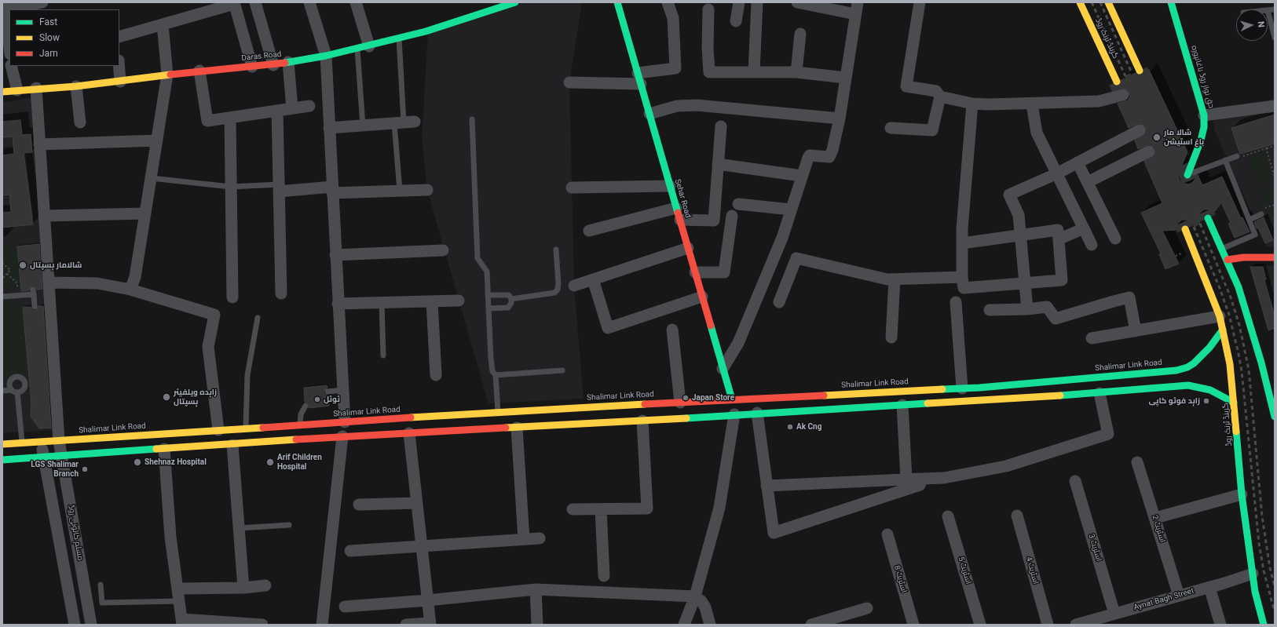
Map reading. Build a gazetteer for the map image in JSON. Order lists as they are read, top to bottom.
{
  "streets": {
    "main road": [
      "گرینڈ ٹرنک روڈ",
      "Daras Road",
      "حق نواز روڈ باغانپورہ",
      "Sehar Road",
      "Shalimar Link Road"
    ],
    "street": [
      "اسٹریٹ 2",
      "مسلم کالونی روڈ",
      "اسٹریٹ 3",
      "اسٹریٹ 5",
      "اسٹریٹ 4",
      "اسٹریٹ 8",
      "Aynat Bagh Street"
    ]
  },
  "crossings": [
    ["گرینڈ ٹرنک روڈ", "Shalimar Link Road"],
    ["گرینڈ ٹرنک روڈ", "Aynat Bagh Street"],
    ["Daras Road", "مسلم کالونی روڈ"],
    ["Sehar Road", "Shalimar Link Road"],
    ["Shalimar Link Road", "مسلم کالونی روڈ"],
    ["اسٹریٹ 2", "Aynat Bagh Street"],
    ["اسٹریٹ 3", "Aynat Bagh Street"]
  ],
  "places": [
    "شالا مار باغ اسٹیشن",
    "شالامار ہسپتال",
    "زاہدہ ویلفیئر ہسپتال",
    "Japan Store",
    "ٹوٹل",
    "زاہد فوٹو کاپی",
    "Ak Cng",
    "Shehnaz Hospital",
    "Arif Children Hospital",
    "LGS Shalimar Branch"
  ],
  "legend": ["Fast", "Slow", "Jam"],
  "north": "right"
}
